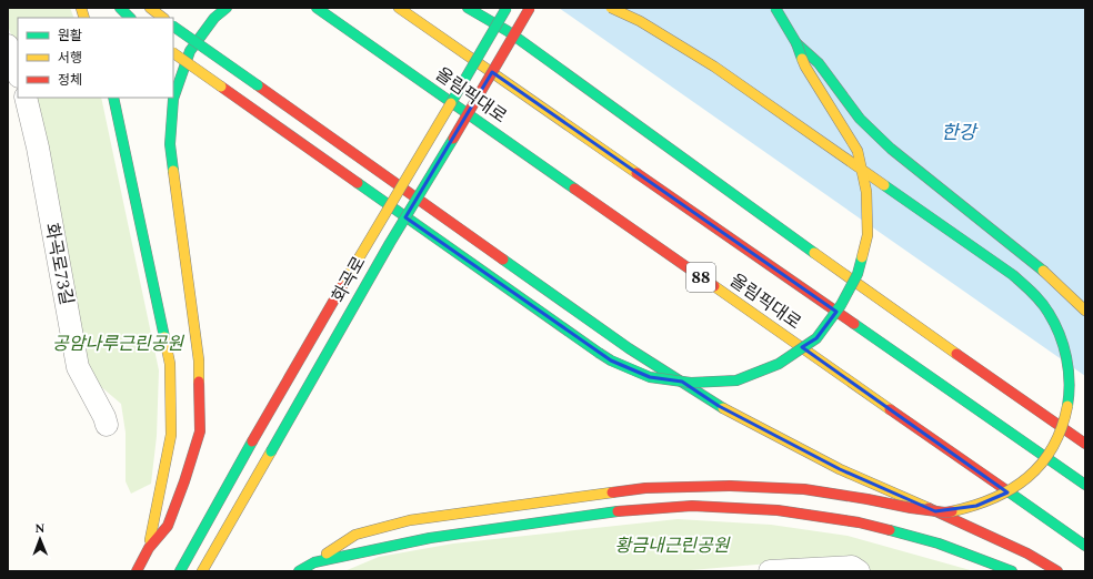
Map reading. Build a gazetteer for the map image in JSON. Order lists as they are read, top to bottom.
{
  "streets": {
    "main road": ["올림픽대로", "88", "화곡로"],
    "street": ["화곡로73길"]
  },
  "water": ["한강"],
  "parks": ["공암나루근린공원", "황금내근린공원"],
  "legend": ["원활", "서행", "정체"],
  "north": "top"
}
